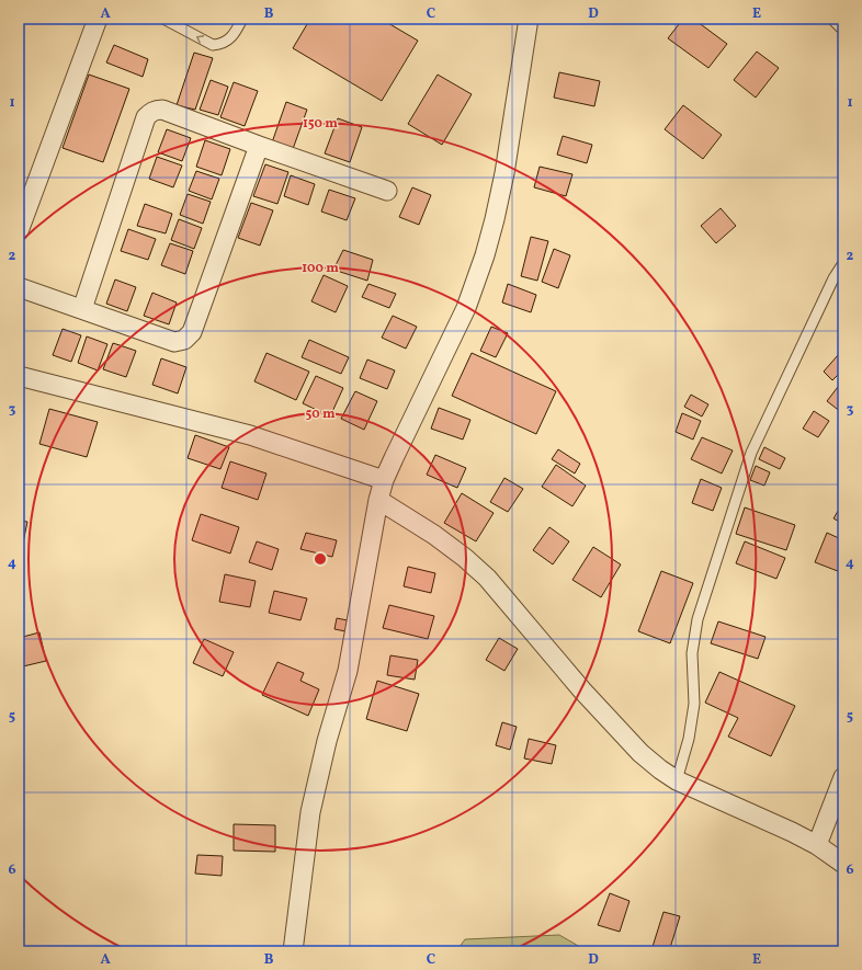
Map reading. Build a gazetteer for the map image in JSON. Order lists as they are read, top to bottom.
{
  "grid": {
    "columns": [
      "A",
      "B",
      "C",
      "D",
      "E"
    ],
    "rows": [
      "1",
      "2",
      "3",
      "4",
      "5",
      "6"
    ]
  },
  "rings": ["150 m", "100 m", "50 m"]
}
